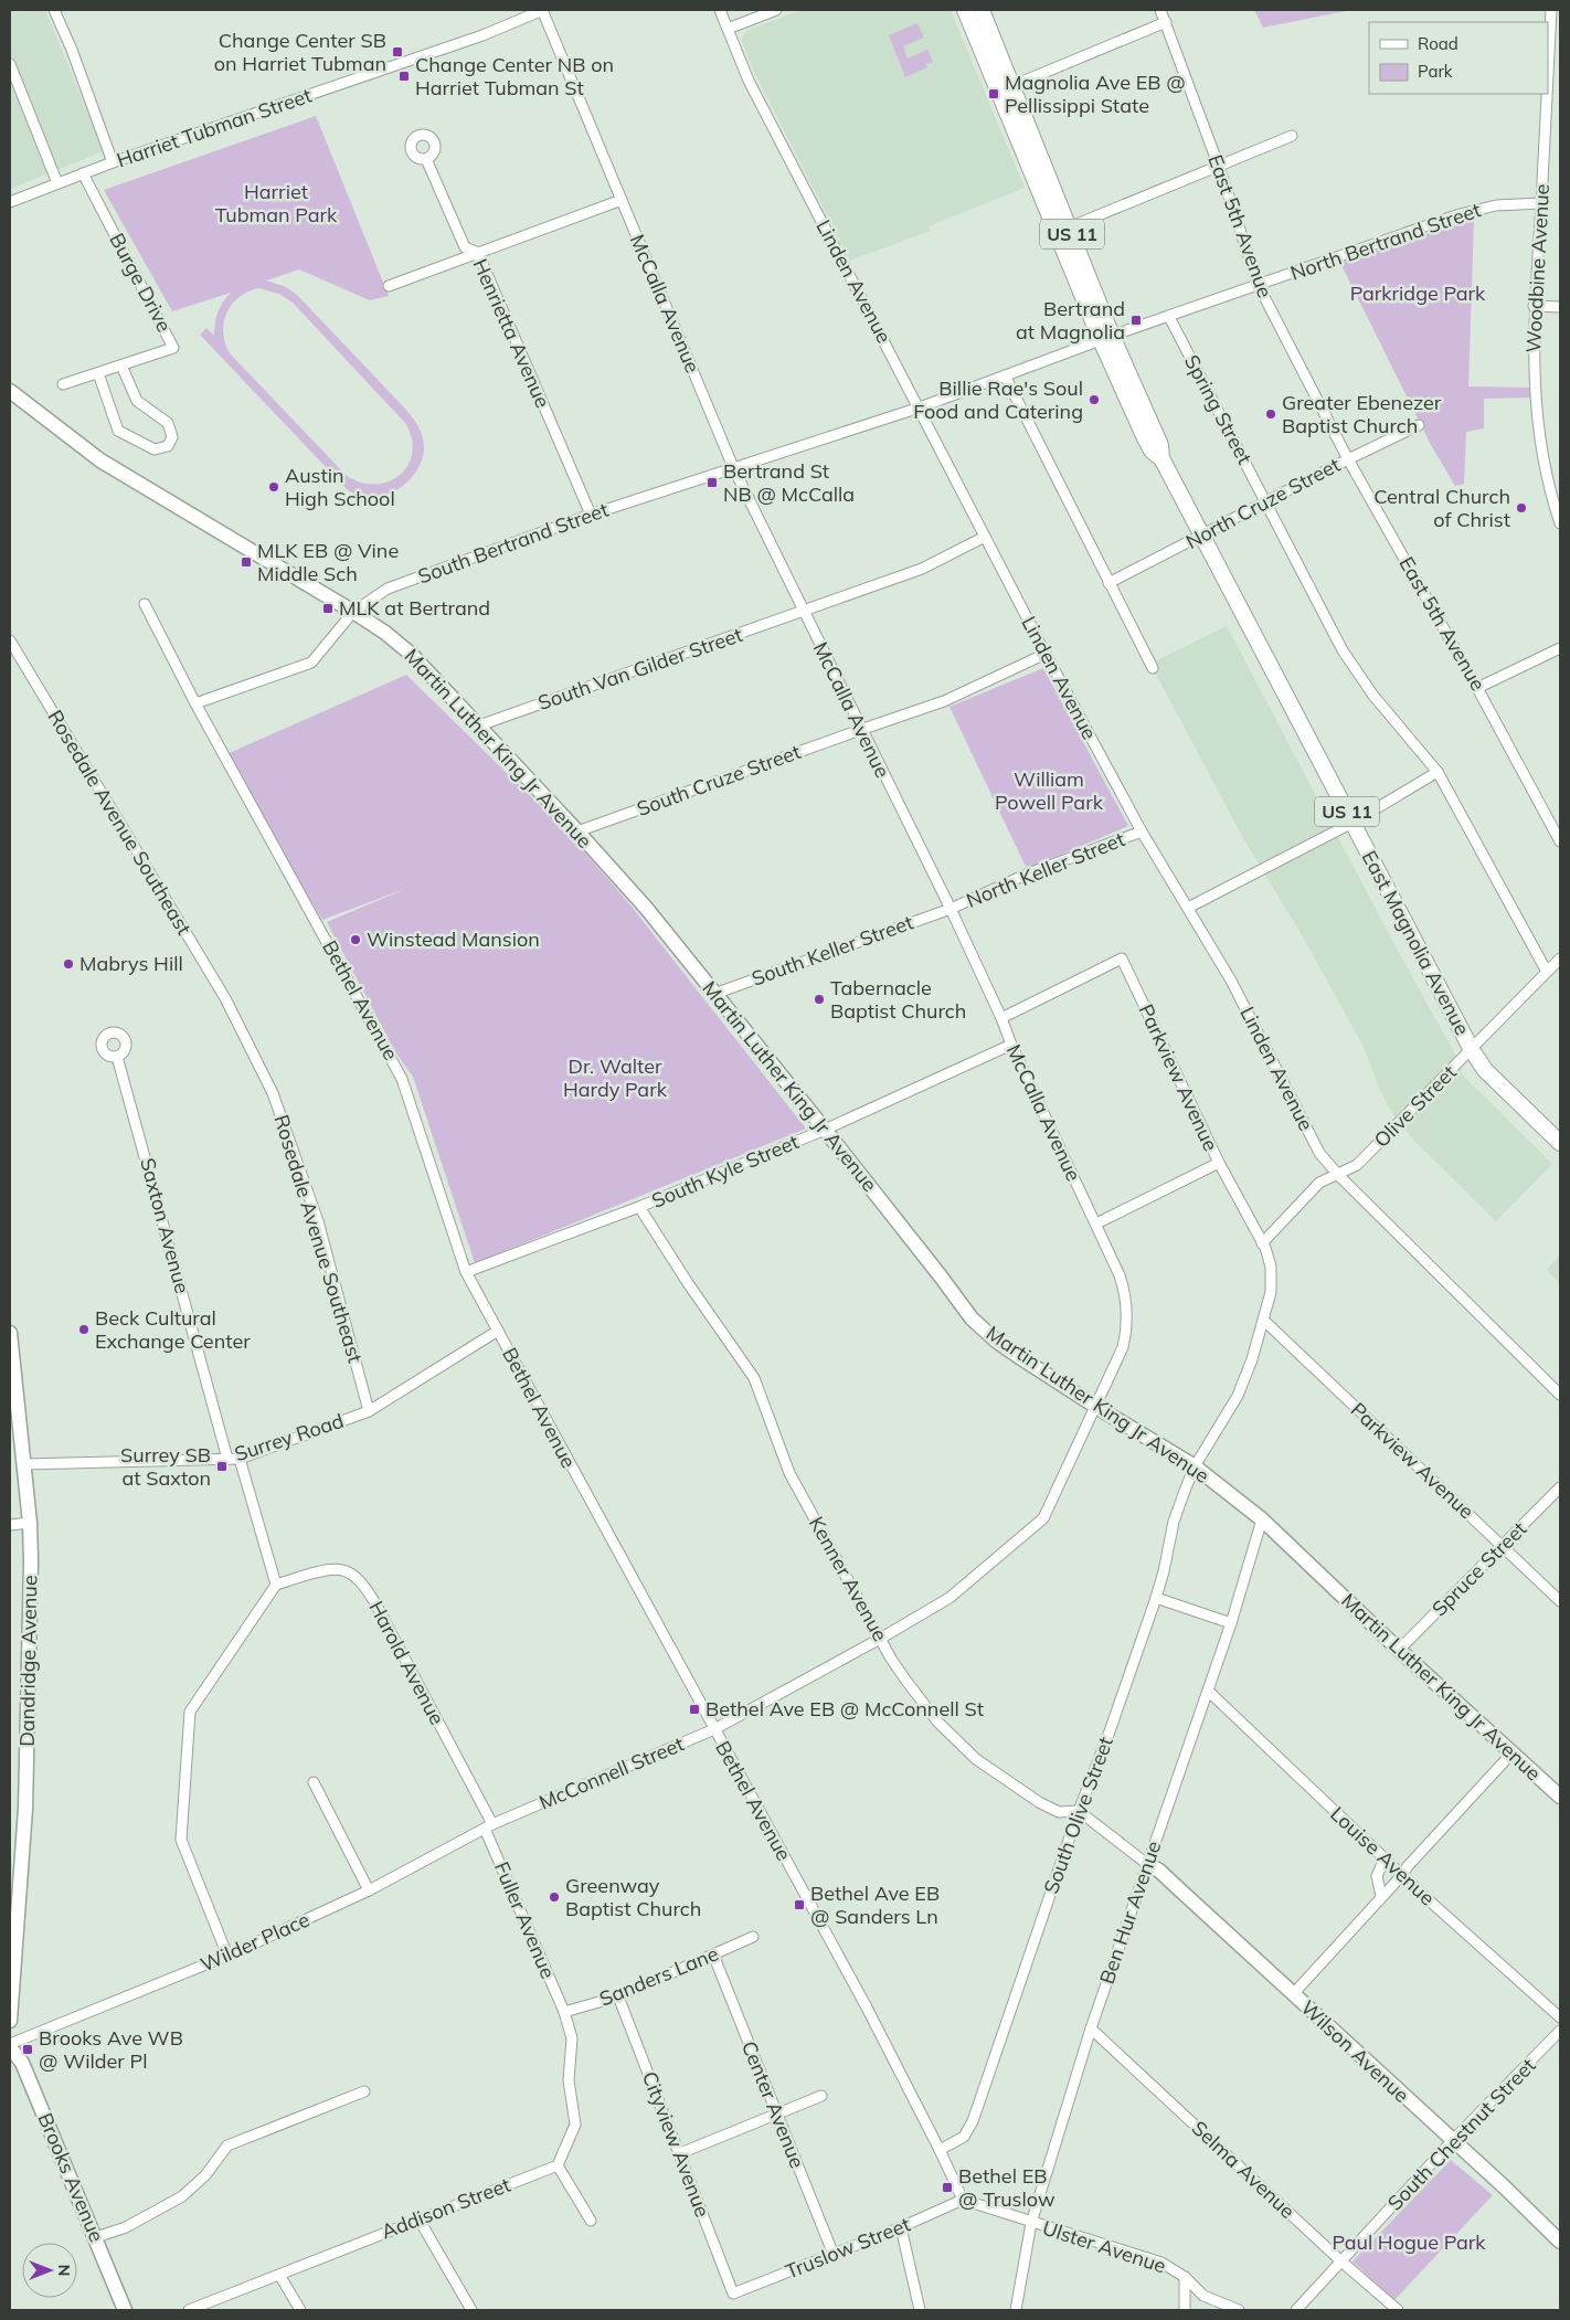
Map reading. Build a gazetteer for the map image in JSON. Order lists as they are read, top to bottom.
{
  "streets": {
    "main road": [
      "US 11",
      "Martin Luther King Jr Avenue",
      "East Magnolia Avenue",
      "Dandridge Avenue",
      "Wilson Avenue",
      "Brooks Avenue"
    ],
    "street": [
      "Harriet Tubman Street",
      "East 5th Avenue",
      "North Bertrand Street",
      "Woodbine Avenue",
      "Linden Avenue",
      "Burge Drive",
      "McCalla Avenue",
      "Henrietta Avenue",
      "Spring Street",
      "North Cruze Street",
      "South Bertrand Street",
      "South Van Gilder Street",
      "South Cruze Street",
      "Rosedale Avenue Southeast",
      "North Keller Street",
      "South Keller Street",
      "Bethel Avenue",
      "Parkview Avenue",
      "Olive Street",
      "South Kyle Street",
      "Saxton Avenue",
      "Surrey Road",
      "Spruce Street",
      "Kenner Avenue",
      "Harold Avenue",
      "McConnell Street",
      "South Olive Street",
      "Louise Avenue",
      "Ben Hur Avenue",
      "Fuller Avenue",
      "Wilder Place",
      "Sanders Lane",
      "Center Avenue",
      "South Chestnut Street",
      "Cityview Avenue",
      "Selma Avenue",
      "Addison Street",
      "Ulster Avenue",
      "Truslow Street"
    ]
  },
  "crossings": [
    ["Harriet Tubman Street", "Burge Drive"],
    ["Harriet Tubman Street", "McCalla Avenue"],
    ["East 5th Avenue", "North Bertrand Street"],
    ["East 5th Avenue", "North Cruze Street"],
    ["North Bertrand Street", "Woodbine Avenue"],
    ["North Bertrand Street", "Linden Avenue"],
    ["North Bertrand Street", "McCalla Avenue"],
    ["North Bertrand Street", "Spring Street"],
    ["North Bertrand Street", "South Bertrand Street"],
    ["North Bertrand Street", "East Magnolia Avenue"],
    ["Linden Avenue", "South Van Gilder Street"],
    ["Linden Avenue", "North Keller Street"],
    ["Linden Avenue", "Olive Street"],
    ["McCalla Avenue", "South Bertrand Street"],
    ["McCalla Avenue", "South Van Gilder Street"],
    ["McCalla Avenue", "Martin Luther King Jr Avenue"],
    ["McCalla Avenue", "South Cruze Street"],
    ["McCalla Avenue", "North Keller Street"],
    ["McCalla Avenue", "South Keller Street"],
    ["McCalla Avenue", "Parkview Avenue"],
    ["McCalla Avenue", "South Kyle Street"],
    ["McCalla Avenue", "McConnell Street"],
    ["Henrietta Avenue", "South Bertrand Street"],
    ["Spring Street", "North Cruze Street"],
    ["Spring Street", "Olive Street"],
    ["North Cruze Street", "East Magnolia Avenue"],
    ["South Bertrand Street", "Martin Luther King Jr Avenue"],
    ["South Bertrand Street", "Bethel Avenue"],
    ["South Van Gilder Street", "Martin Luther King Jr Avenue"],
    ["Martin Luther King Jr Avenue", "South Cruze Street"],
    ["Martin Luther King Jr Avenue", "South Keller Street"],
    ["Martin Luther King Jr Avenue", "Parkview Avenue"],
    ["Martin Luther King Jr Avenue", "South Kyle Street"],
    ["Martin Luther King Jr Avenue", "Spruce Street"],
    ["Martin Luther King Jr Avenue", "McConnell Street"],
    ["Martin Luther King Jr Avenue", "South Olive Street"],
    ["Martin Luther King Jr Avenue", "Ben Hur Avenue"],
    ["Rosedale Avenue Southeast", "Surrey Road"],
    ["North Keller Street", "South Keller Street"],
    ["East Magnolia Avenue", "Olive Street"],
    ["Bethel Avenue", "South Kyle Street"],
    ["Bethel Avenue", "Surrey Road"],
    ["Bethel Avenue", "McConnell Street"],
    ["Bethel Avenue", "South Olive Street"],
    ["Bethel Avenue", "Ulster Avenue"],
    ["Bethel Avenue", "Truslow Street"],
    ["Parkview Avenue", "Olive Street"],
    ["Parkview Avenue", "Spruce Street"],
    ["Parkview Avenue", "South Olive Street"],
    ["South Kyle Street", "Kenner Avenue"],
    ["Saxton Avenue", "Surrey Road"],
    ["Surrey Road", "Dandridge Avenue"],
    ["Kenner Avenue", "McConnell Street"],
    ["Kenner Avenue", "South Olive Street"],
    ["Harold Avenue", "McConnell Street"],
    ["Harold Avenue", "Fuller Avenue"],
    ["Harold Avenue", "Wilder Place"],
    ["McConnell Street", "Fuller Avenue"],
    ["McConnell Street", "Wilder Place"],
    ["Louise Avenue", "Ben Hur Avenue"],
    ["Ben Hur Avenue", "Wilson Avenue"],
    ["Ben Hur Avenue", "Selma Avenue"],
    ["Ben Hur Avenue", "Ulster Avenue"],
    ["Fuller Avenue", "Wilder Place"],
    ["Fuller Avenue", "Sanders Lane"],
    ["Wilder Place", "Brooks Avenue"],
    ["Sanders Lane", "Center Avenue"],
    ["Sanders Lane", "Cityview Avenue"],
    ["Wilson Avenue", "South Chestnut Street"],
    ["Center Avenue", "Truslow Street"],
    ["South Chestnut Street", "Selma Avenue"],
    ["Cityview Avenue", "Truslow Street"],
    ["Ulster Avenue", "Truslow Street"]
  ],
  "parks": [
    "Harriet Tubman Park",
    "Parkridge Park",
    "William Powell Park",
    "Dr. Walter Hardy Park",
    "Paul Hogue Park"
  ],
  "places": {
    "transit": [
      "Change Center SB on Harriet Tubman",
      "Change Center NB on Harriet Tubman St",
      "Magnolia Ave EB @ Pellissippi State",
      "Bertrand at Magnolia",
      "Bertrand St NB @ McCalla",
      "MLK EB @ Vine Middle Sch",
      "MLK at Bertrand",
      "Surrey SB at Saxton",
      "Bethel Ave EB @ McConnell St",
      "Bethel Ave EB @ Sanders Ln",
      "Brooks Ave WB @ Wilder Pl",
      "Bethel EB @ Truslow"
    ],
    "other": [
      "Billie Rae's Soul Food and Catering",
      "Greater Ebenezer Baptist Church",
      "Austin High School",
      "Central Church of Christ",
      "Winstead Mansion",
      "Mabrys Hill",
      "Tabernacle Baptist Church",
      "Beck Cultural Exchange Center",
      "Greenway Baptist Church"
    ]
  },
  "legend": ["Road", "Park"],
  "north": "right"
}
